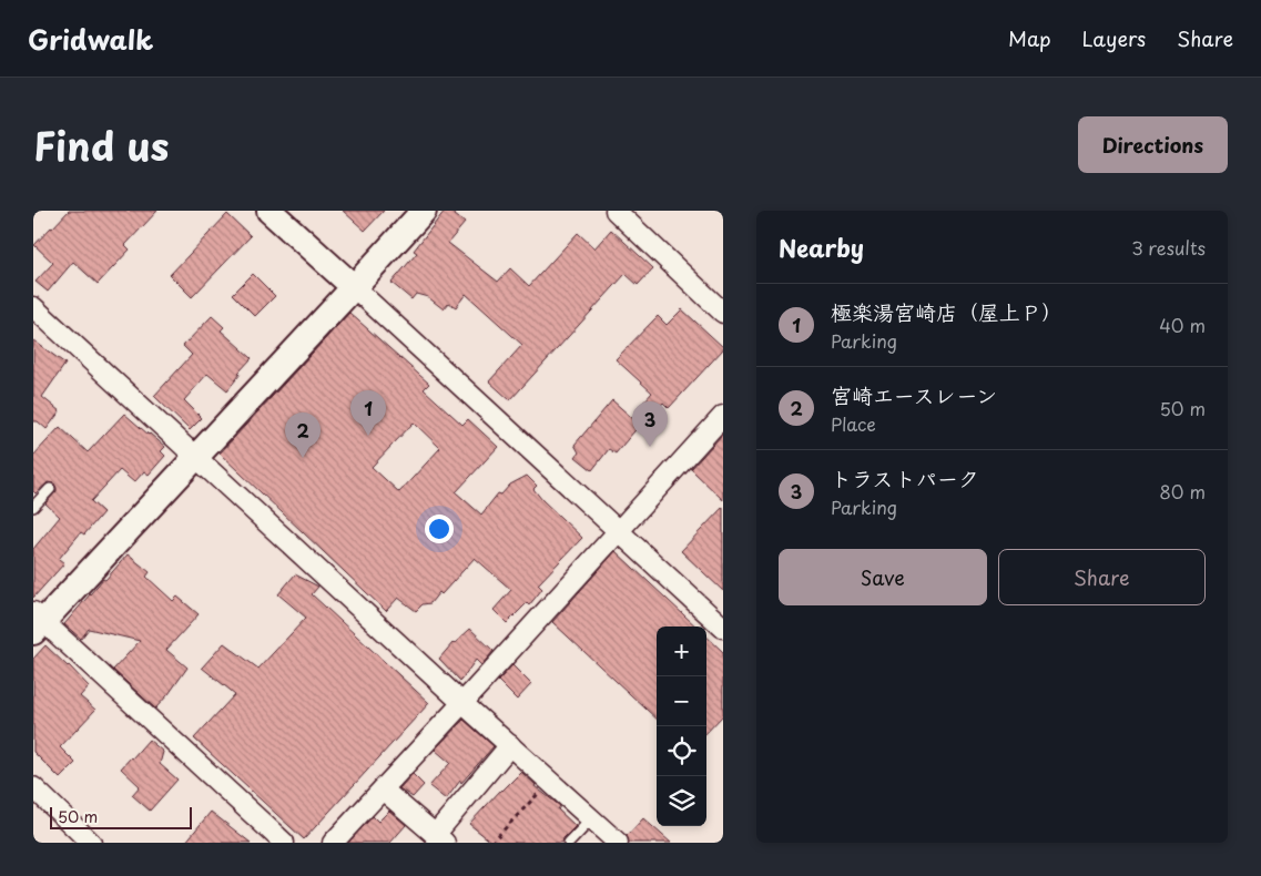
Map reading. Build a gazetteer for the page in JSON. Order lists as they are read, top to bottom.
{
  "scale_bar": "50 m",
  "page": {
    "header": "Gridwalk",
    "nav": ["Map", "Layers", "Share"],
    "title": "Find us",
    "buttons": [
      "Directions",
      ["Save", "Share"]
    ],
    "heading": ["Nearby", "3 results"],
    "list": [
      {
        "mark": "1",
        "name": "極楽湯宮崎店（屋上Ｐ）",
        "note": "Parking",
        "value": "40 m"
      },
      {
        "mark": "2",
        "name": "宮崎エースレーン",
        "note": "Place",
        "value": "50 m"
      },
      {
        "mark": "3",
        "name": "トラストパーク",
        "note": "Parking",
        "value": "80 m"
      }
    ],
    "pins": ["1", "3", "2"],
    "map_buttons": ["+", "−"],
    "scale": "50 m"
  }
}
